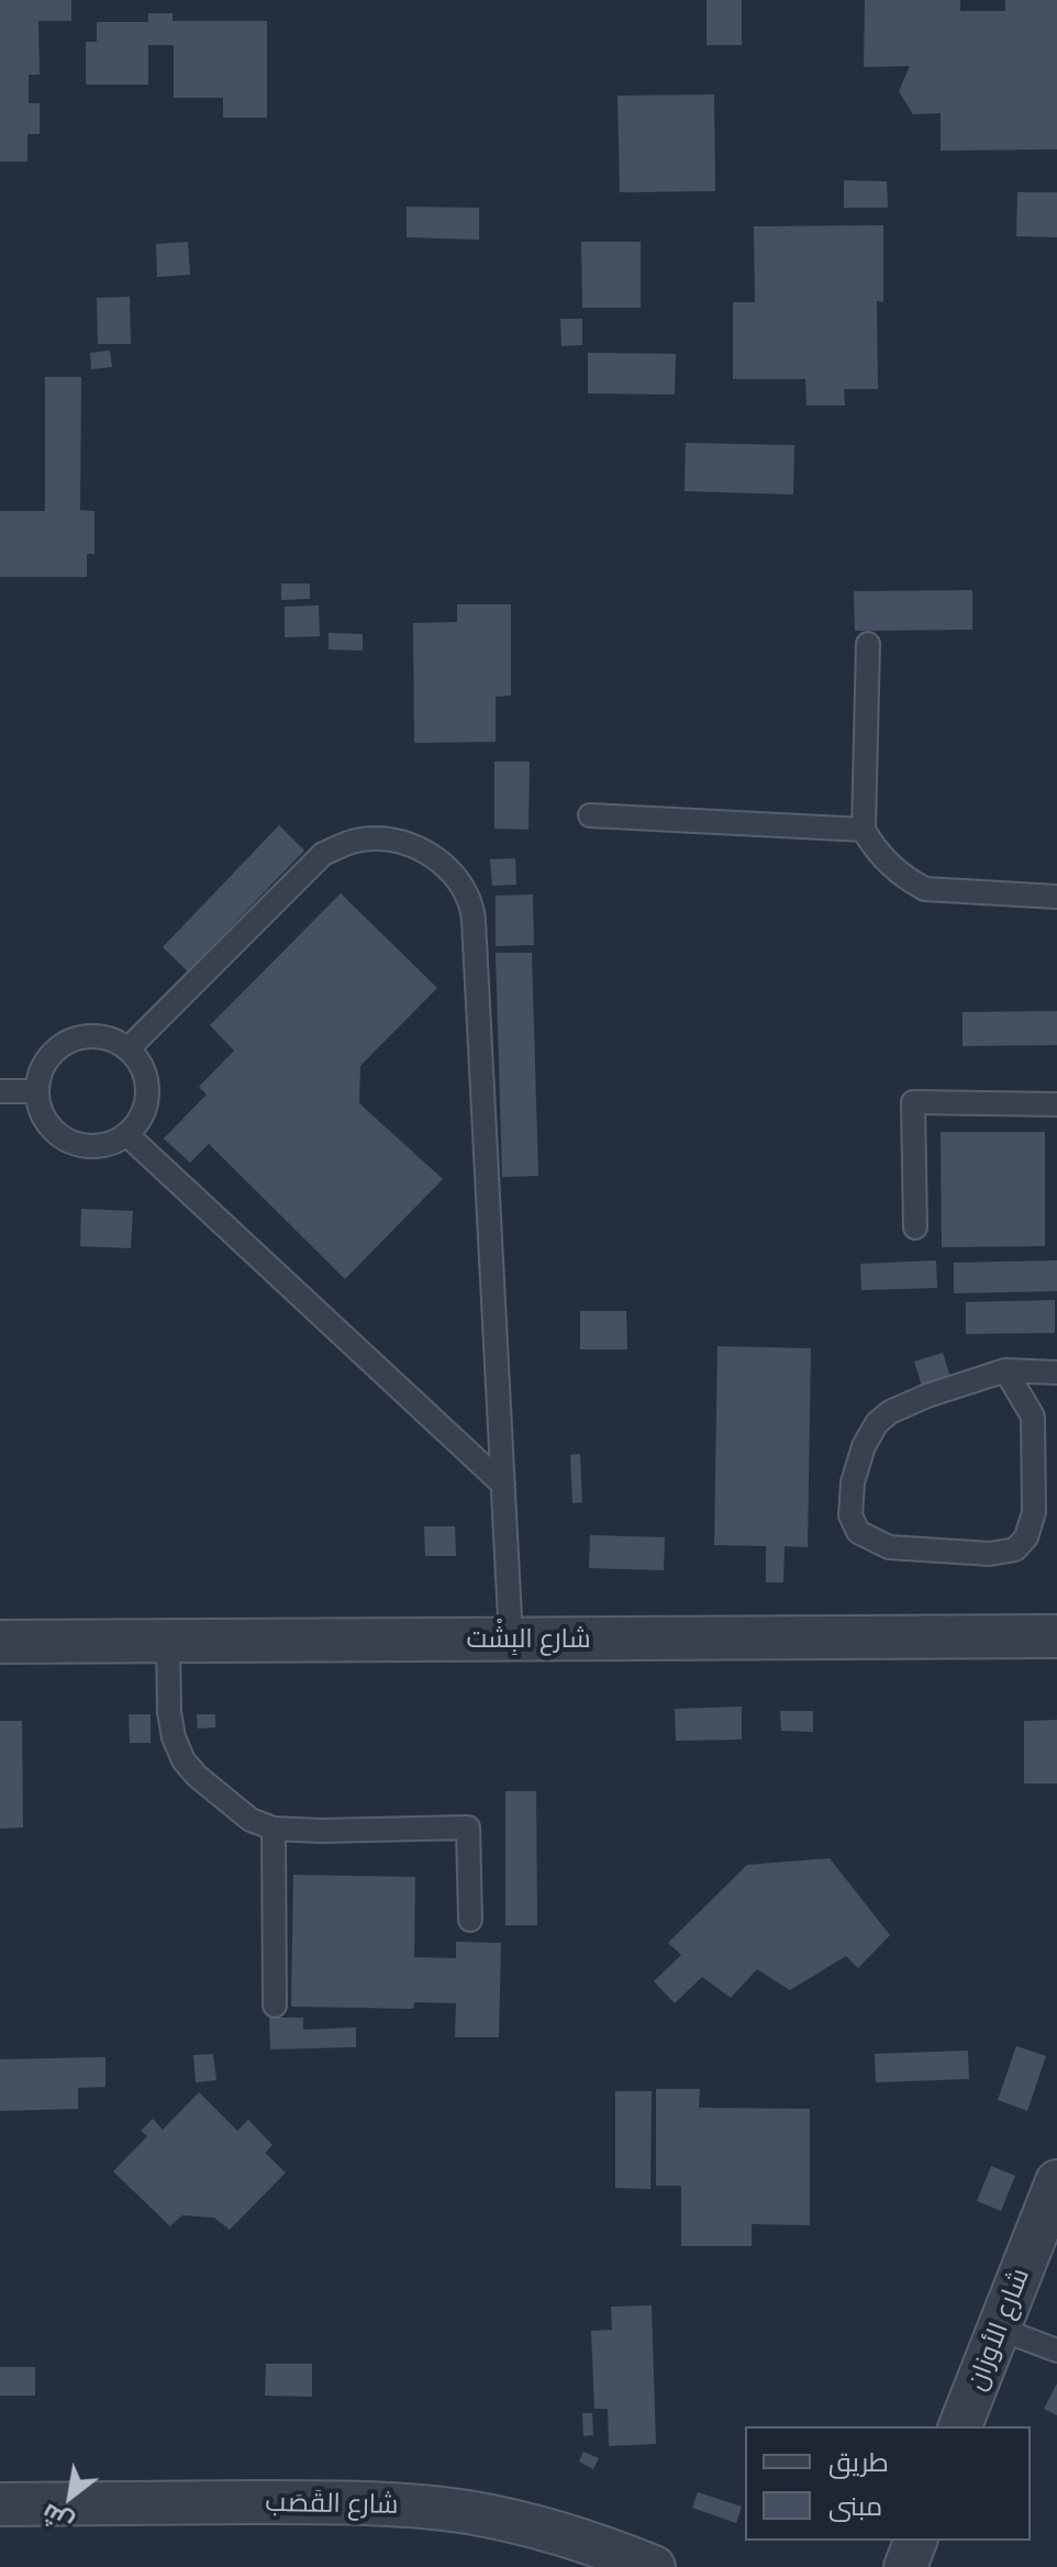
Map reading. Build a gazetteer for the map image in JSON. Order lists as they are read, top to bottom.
{
  "streets": {
    "street": ["شارع البِشْت", "شارع الأوزان", "شارع القَصَب"]
  },
  "legend": ["طريق", "مبنى"],
  "north": "bottom left"
}
